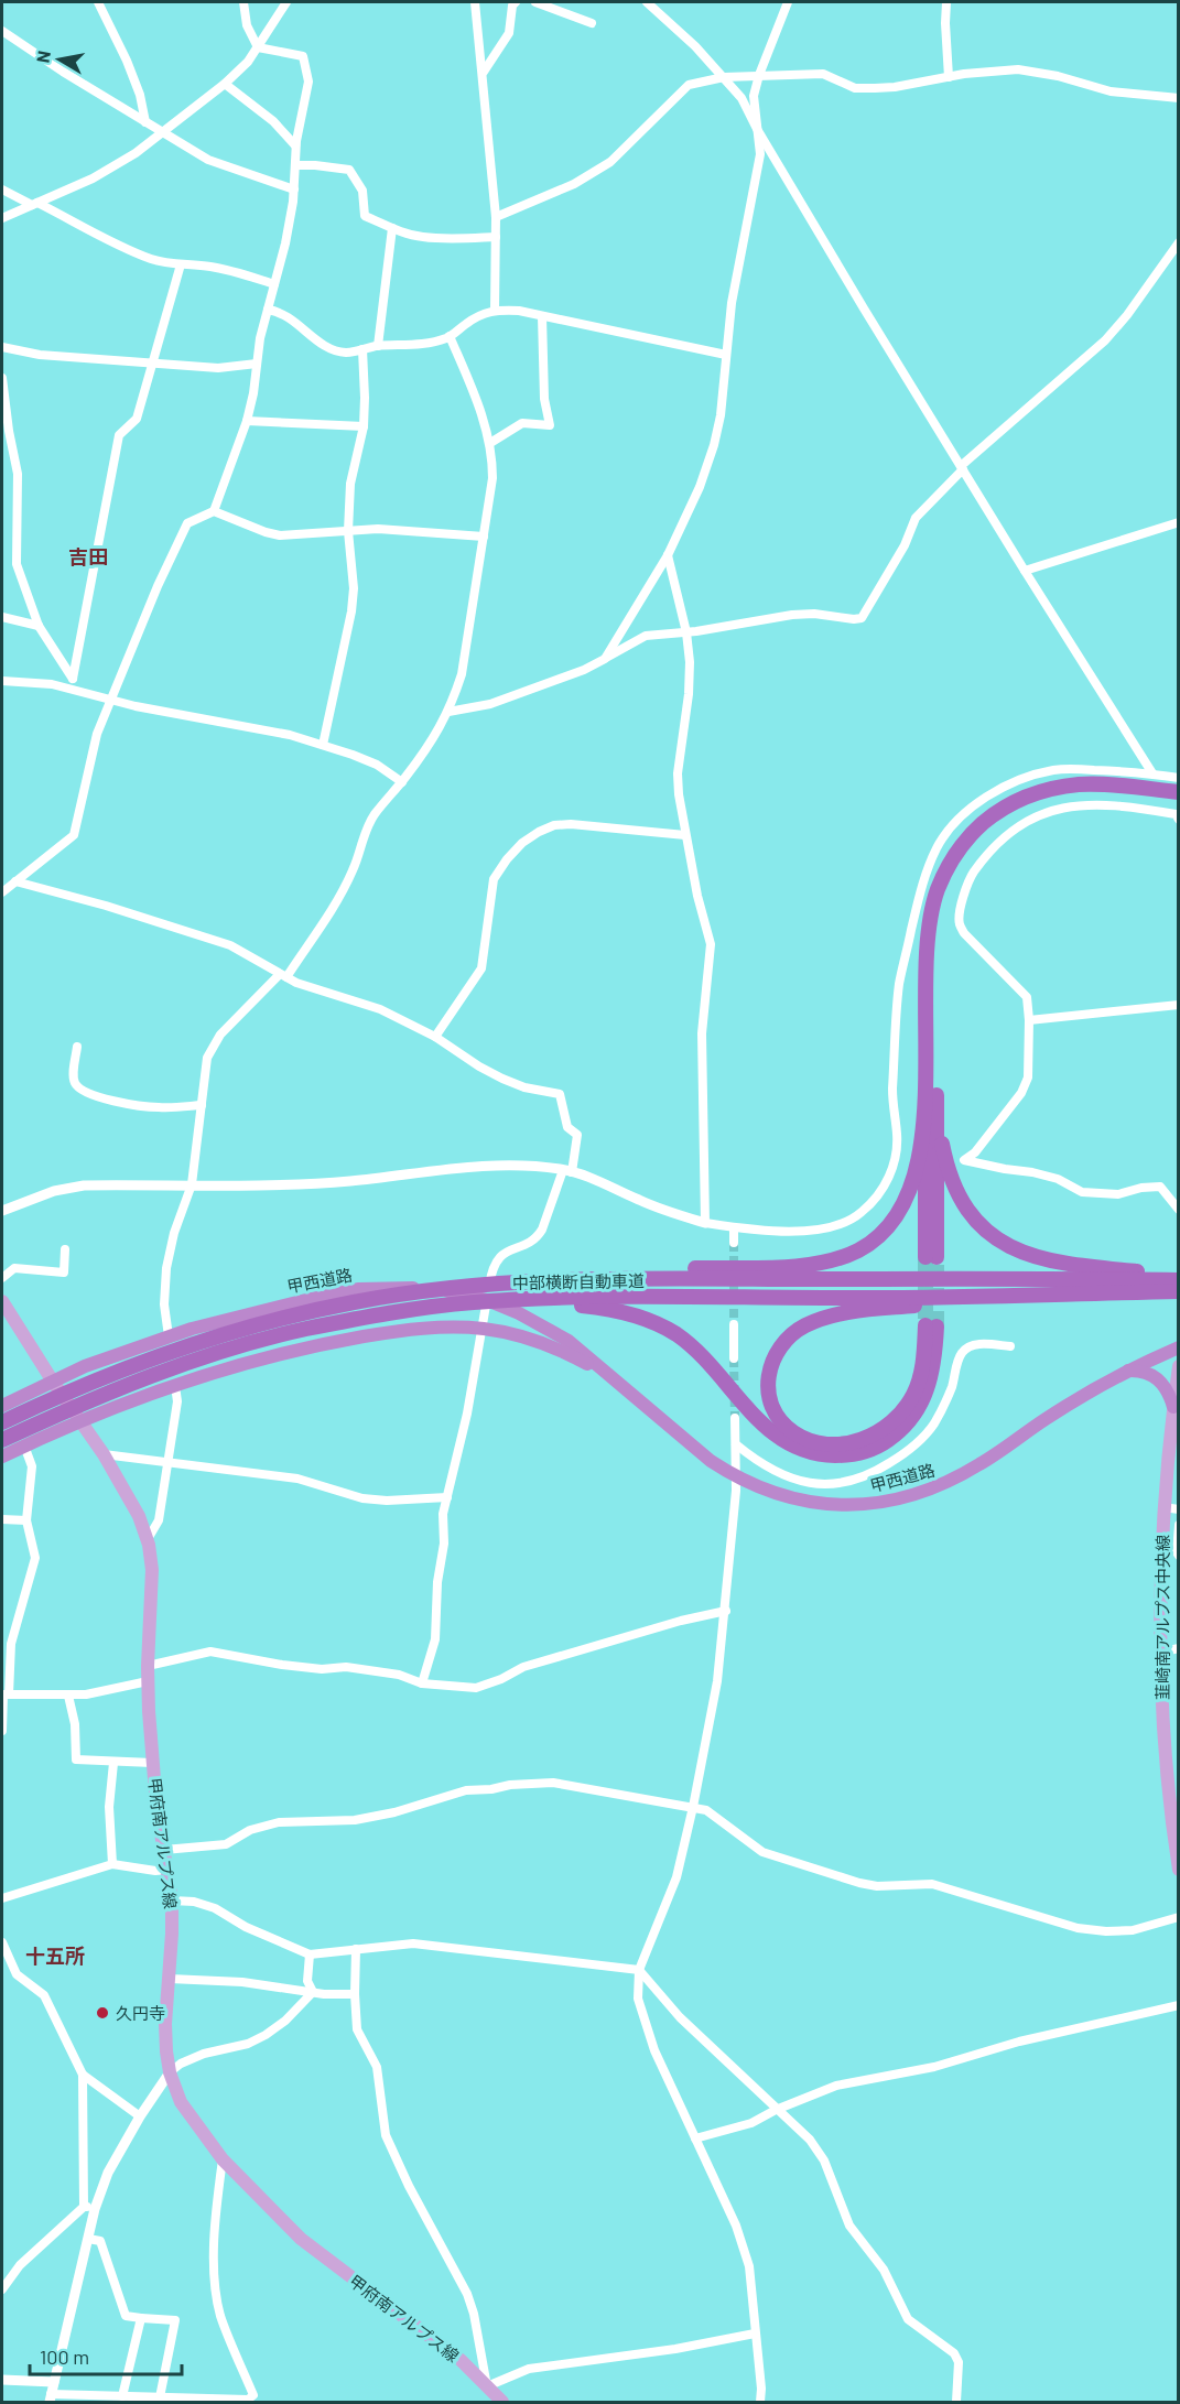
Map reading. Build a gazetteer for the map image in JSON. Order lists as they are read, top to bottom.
{
  "streets": {
    "highway": ["甲西道路", "中部横断自動車道"],
    "main road": ["韮崎南アルプス中央線", "甲府南アルプス線"]
  },
  "crossings": [
    ["甲西道路", "甲府南アルプス線"]
  ],
  "districts": ["吉田", "十五所"],
  "places": ["久円寺"],
  "scale_bar": "100 m",
  "north": "left"
}
